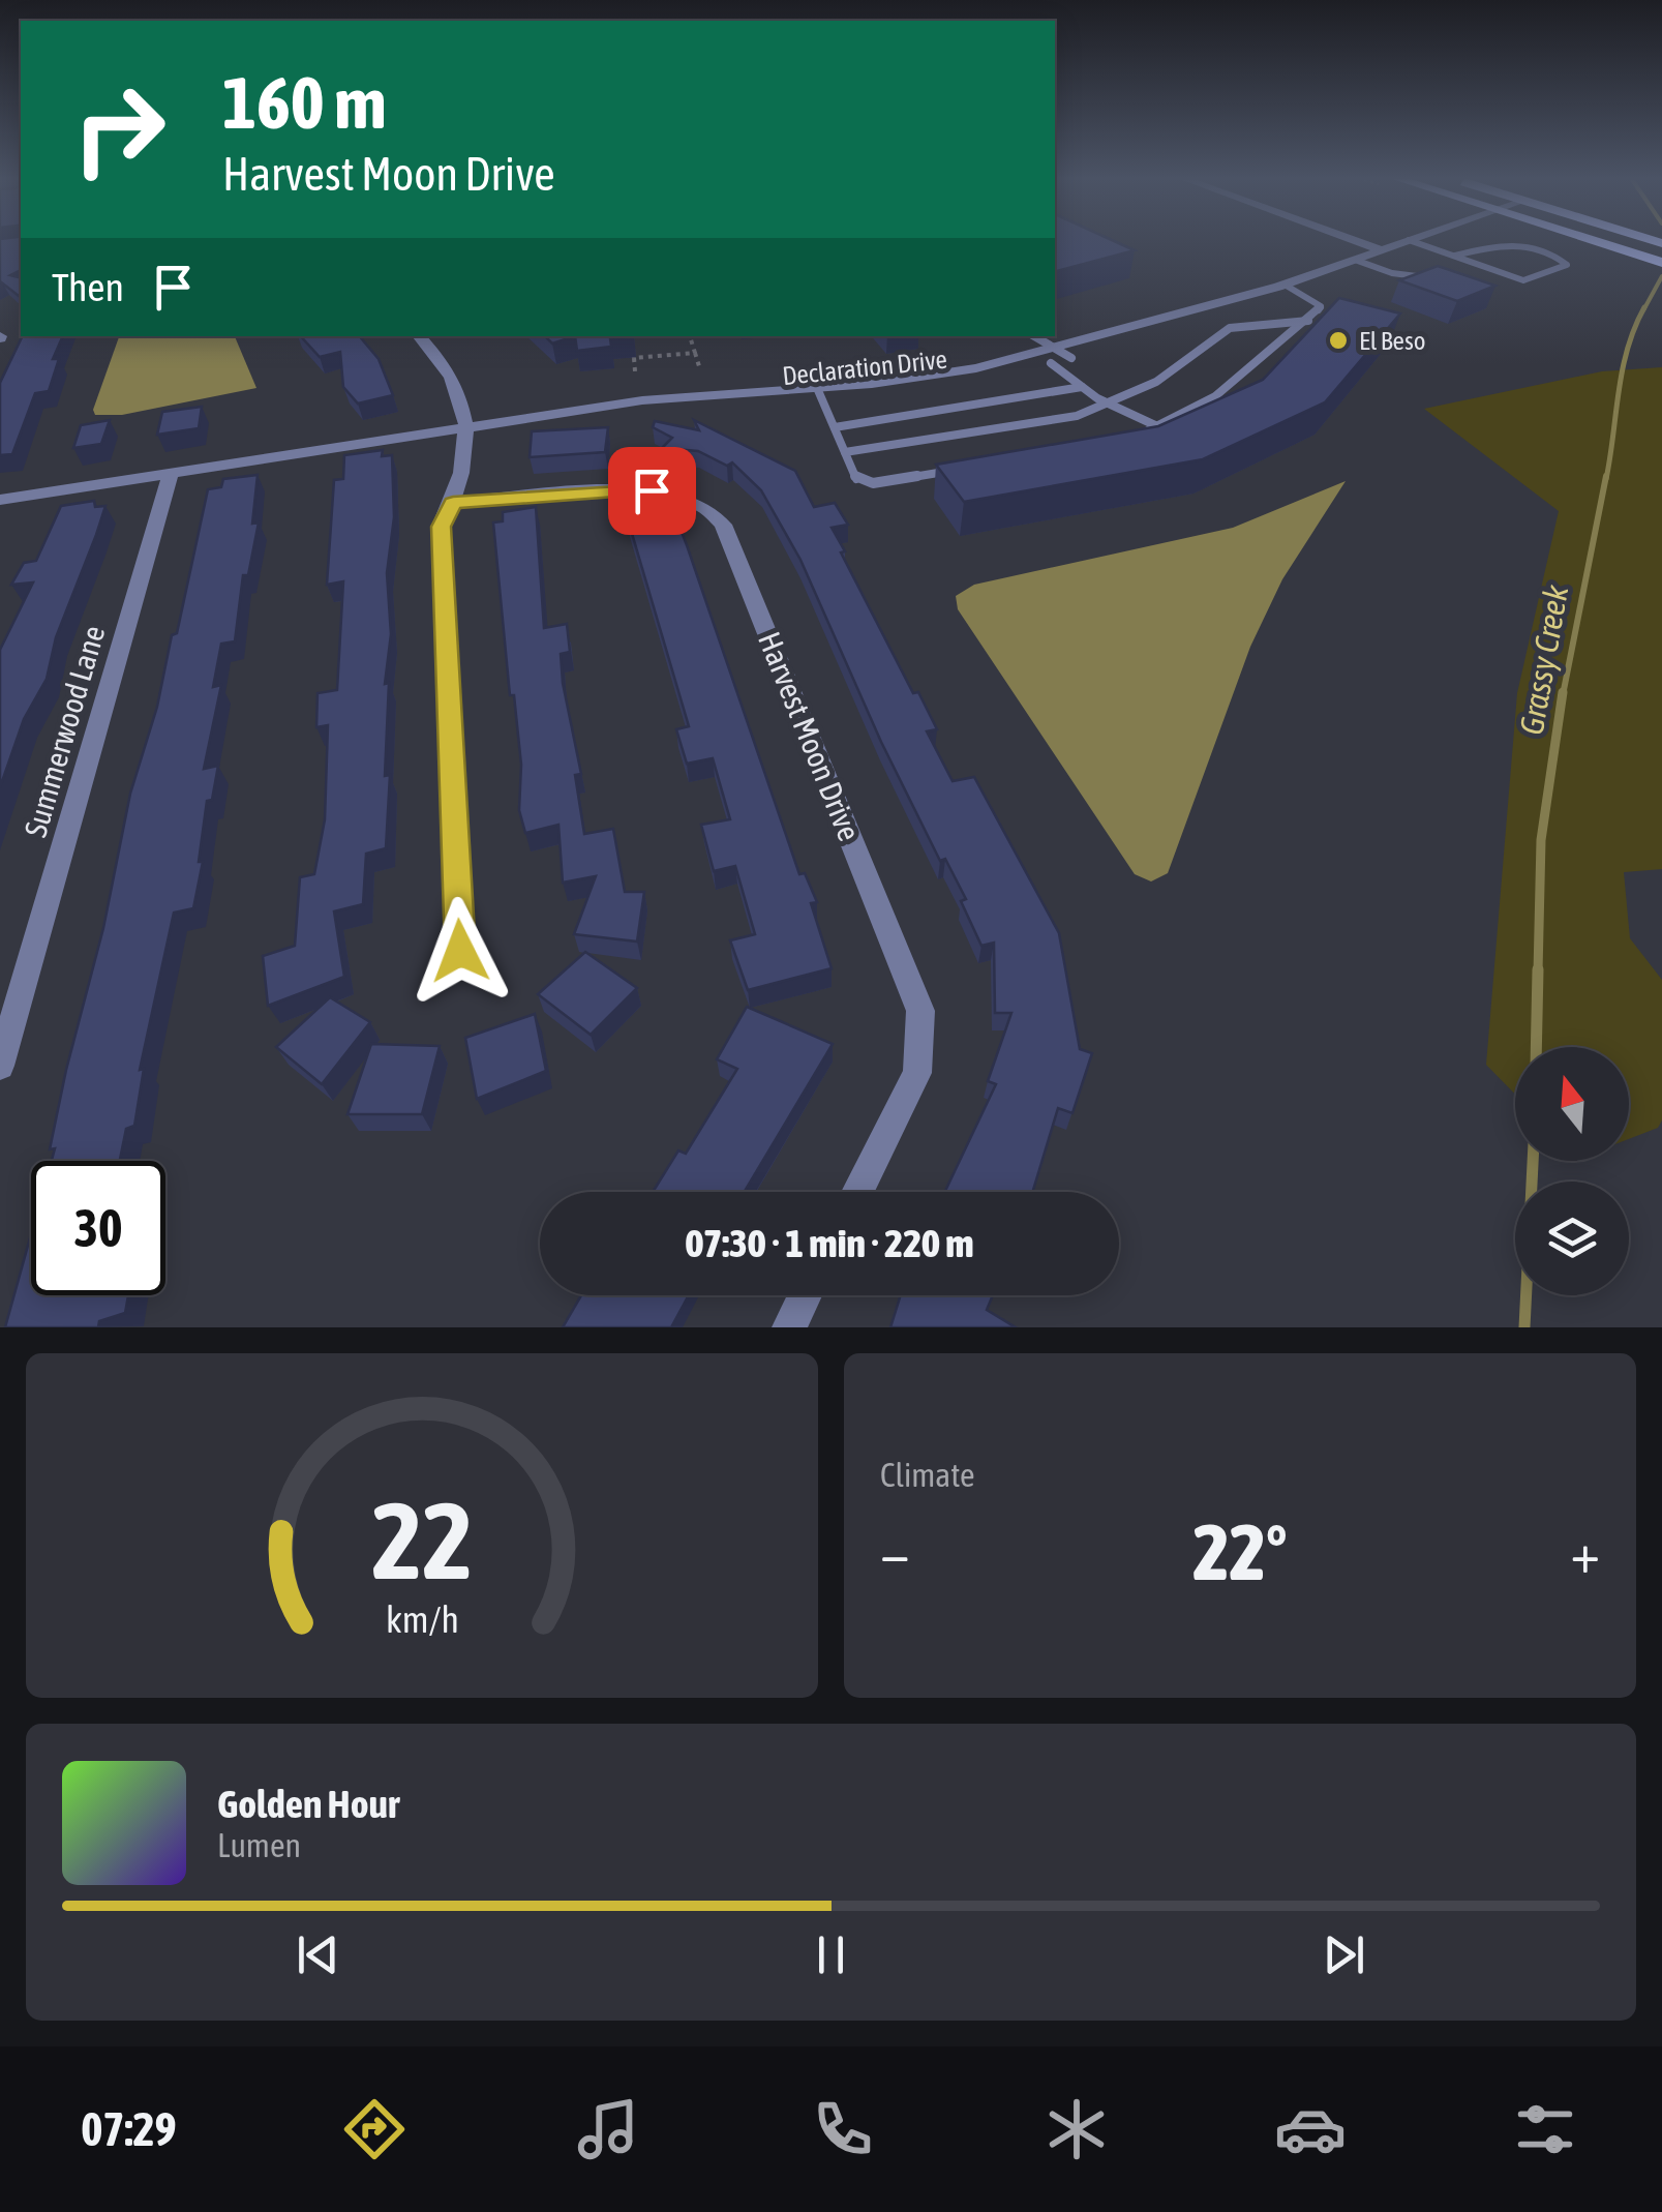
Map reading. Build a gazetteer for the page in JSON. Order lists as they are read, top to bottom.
{
  "streets": {
    "street": ["Declaration Drive", "Summerwood Lane", "Harvest Moon Drive"]
  },
  "crossings": [
    ["Declaration Drive", "Summerwood Lane"]
  ],
  "water": ["Grassy Creek"],
  "places": ["El Beso"],
  "north": "top",
  "page": {
    "turn": ["160 m", "Harvest Moon Drive"],
    "then": "Then",
    "limit": "30",
    "trip": "07:30 · 1 min · 220 m",
    "tile": "Climate",
    "heat": ["−", "22°", "+"],
    "song": ["Golden Hour", "Lumen"],
    "tabs": "07:29",
    "gauge": ["22", "km/h"]
  }
}
